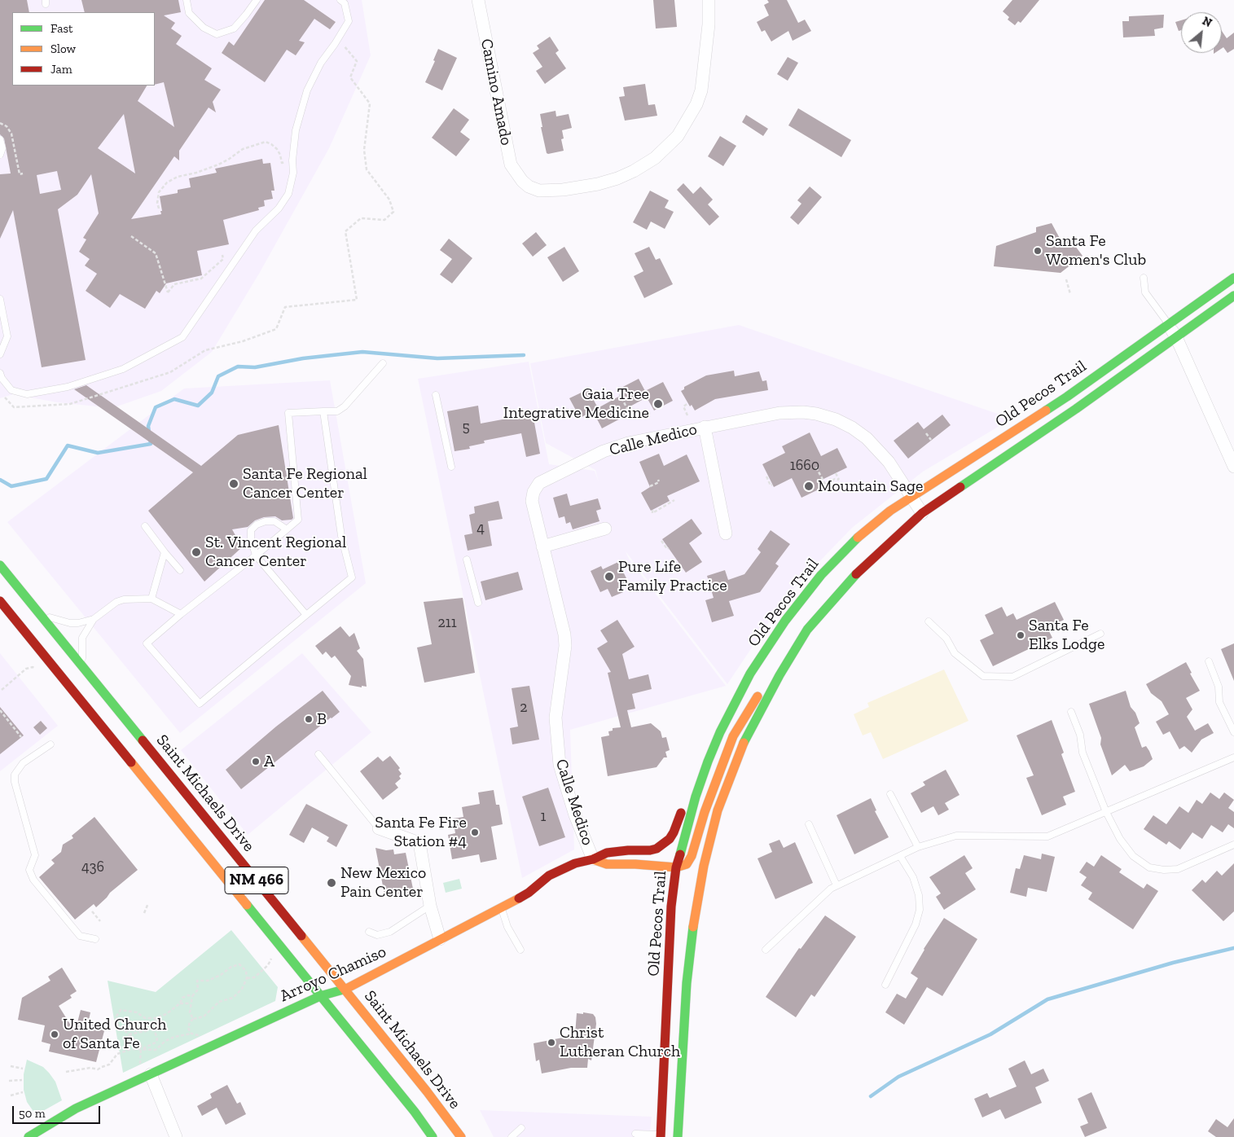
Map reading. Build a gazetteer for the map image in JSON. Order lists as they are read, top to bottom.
{
  "streets": {
    "main road": [
      "Old Pecos Trail",
      "Saint Michaels Drive",
      "NM 466",
      "Arroyo Chamiso"
    ],
    "street": ["Camino Amado", "Calle Medico"]
  },
  "crossings": [
    ["Old Pecos Trail", "Calle Medico"],
    ["Old Pecos Trail", "Arroyo Chamiso"],
    ["Calle Medico", "Arroyo Chamiso"],
    ["Saint Michaels Drive", "Arroyo Chamiso"],
    ["NM 466", "Arroyo Chamiso"]
  ],
  "places": [
    "Santa Fe Women's Club",
    "Gaia Tree Integrative Medicine",
    "Santa Fe Regional Cancer Center",
    "Mountain Sage",
    "St. Vincent Regional Cancer Center",
    "Pure Life Family Practice",
    "Santa Fe Elks Lodge",
    "B",
    "A",
    "Santa Fe Fire Station #4",
    "New Mexico Pain Center",
    "United Church of Santa Fe",
    "Christ Lutheran Church"
  ],
  "house_numbers": [
    "5",
    "1660",
    "4",
    "211",
    "2",
    "1",
    "436"
  ],
  "legend": ["Fast", "Slow", "Jam"],
  "scale_bar": "50 m",
  "north": "top right"
}
